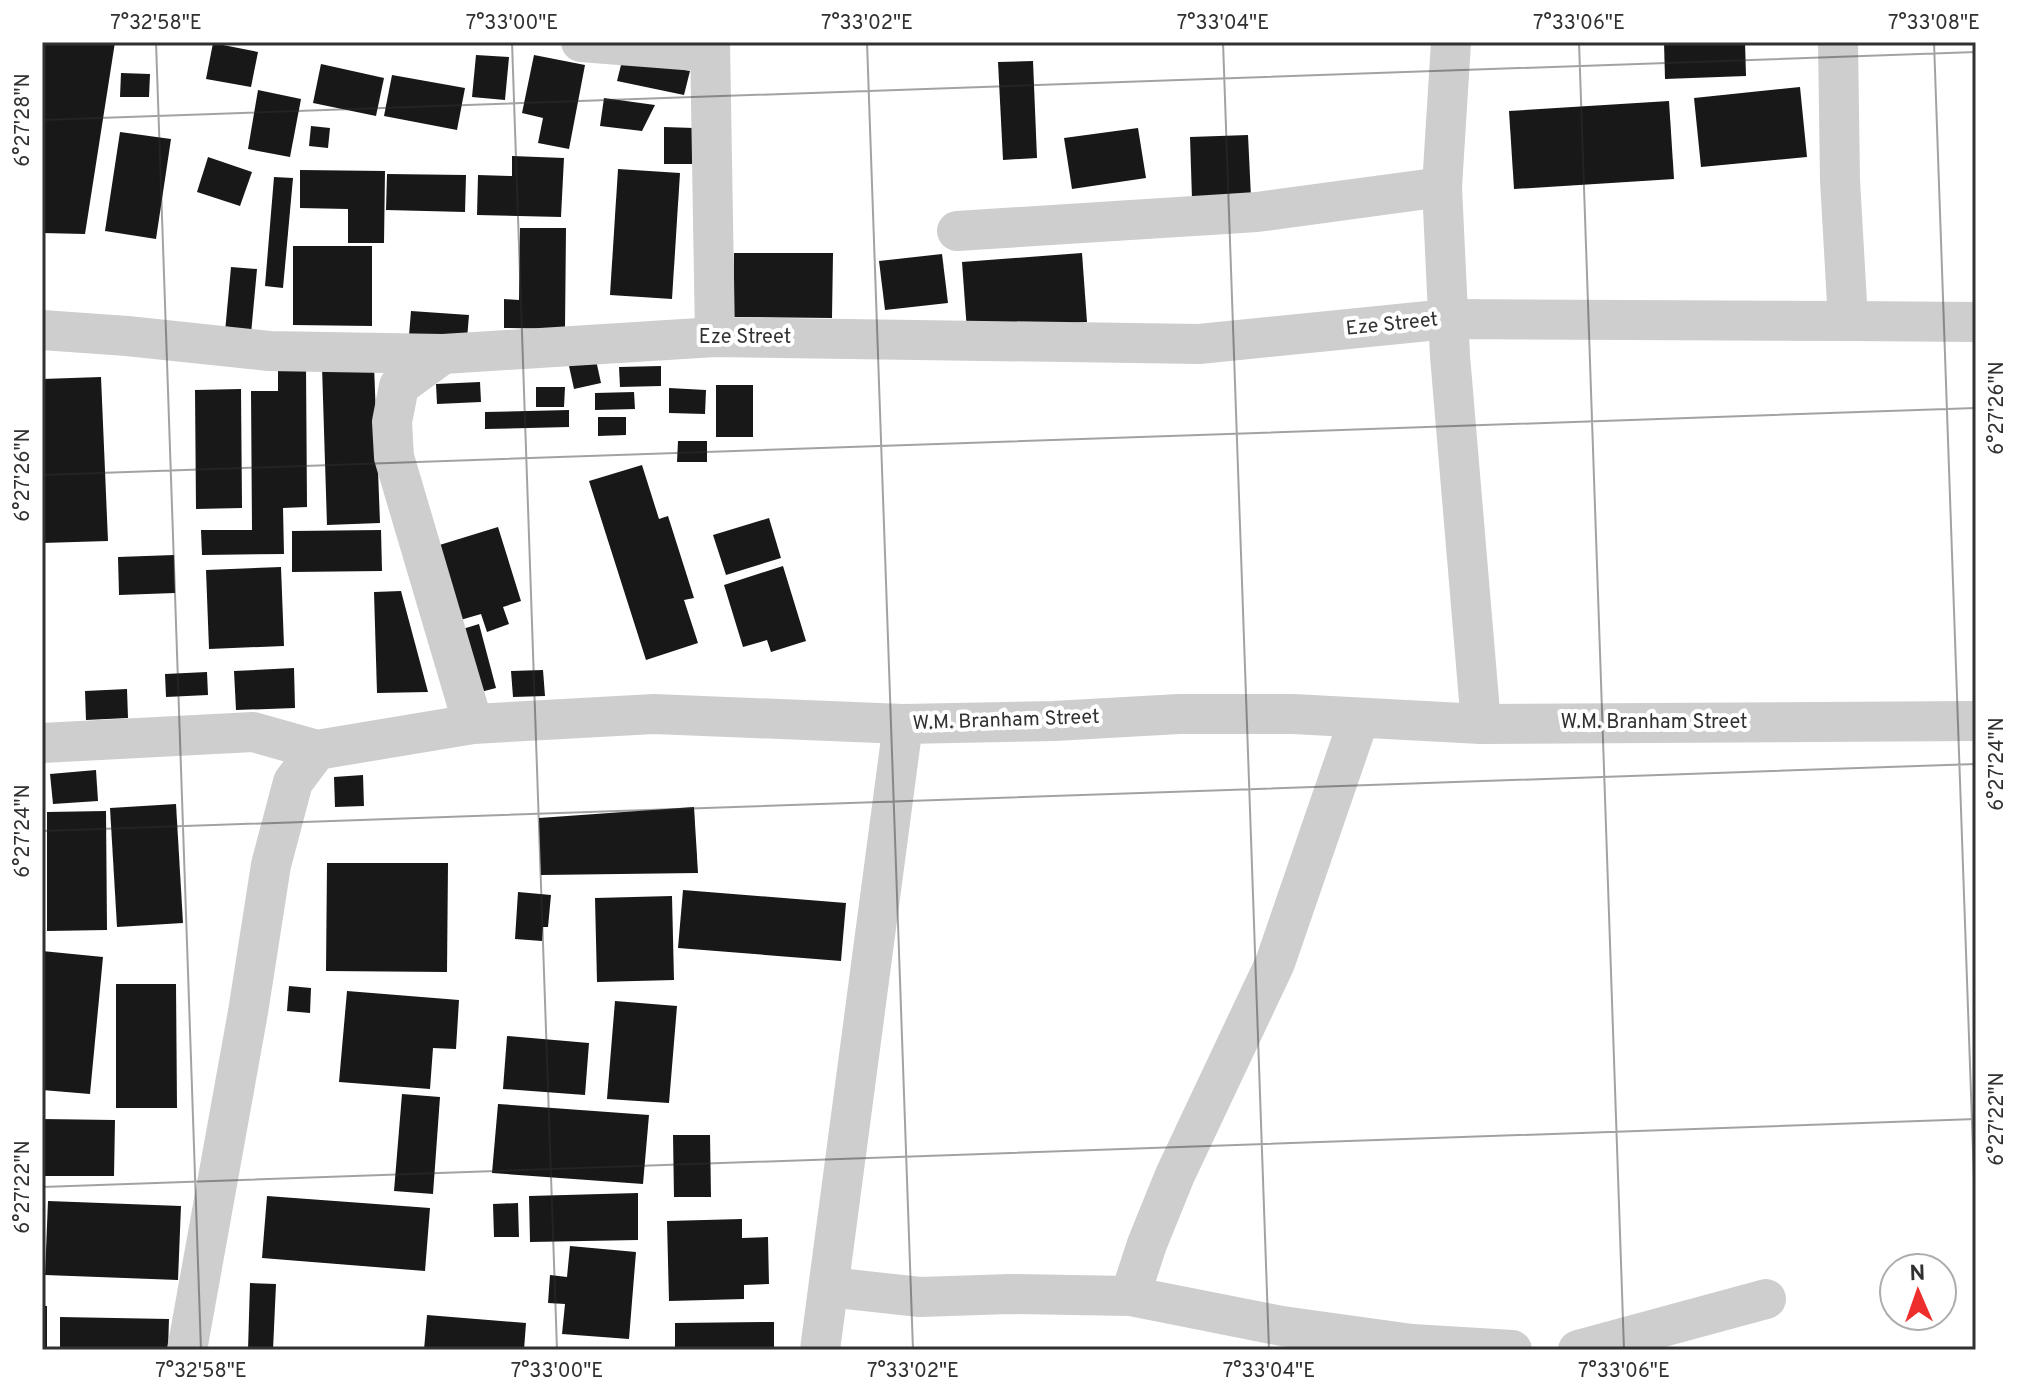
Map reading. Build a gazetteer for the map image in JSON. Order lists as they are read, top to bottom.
{
  "streets": {
    "street": ["Eze Street", "W.M. Branham Street"]
  },
  "north": "top",
  "coordinates": [
    "7°32'58\"E",
    "7°33'00\"E",
    "7°33'02\"E",
    "7°33'04\"E",
    "7°33'06\"E",
    "7°33'08\"E",
    "6°27'28\"N",
    "6°27'26\"N",
    "6°27'24\"N",
    "6°27'22\"N"
  ]
}
